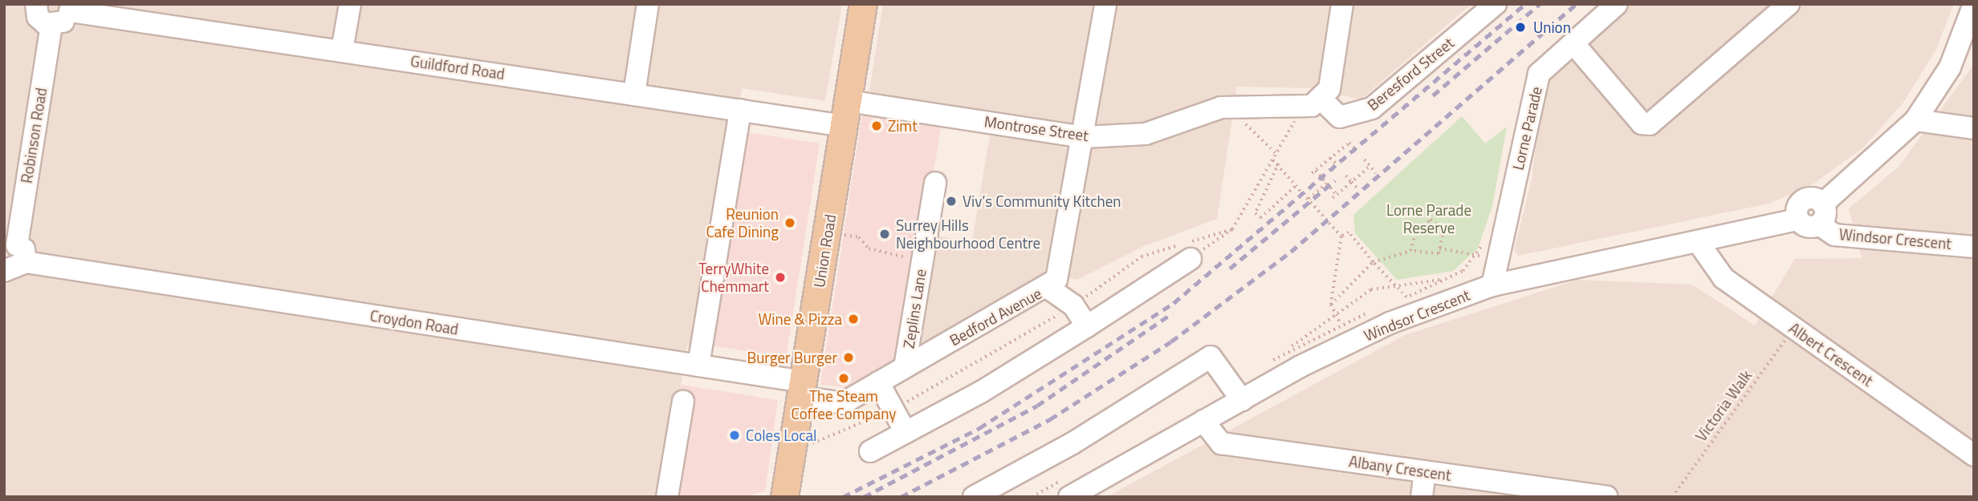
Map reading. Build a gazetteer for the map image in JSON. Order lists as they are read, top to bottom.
{
  "streets": {
    "main road": ["Union Road"],
    "street": [
      "Guildford Road",
      "Beresford Street",
      "Montrose Street",
      "Lorne Parade",
      "Robinson Road",
      "Windsor Crescent",
      "Zeplins Lane",
      "Bedford Avenue",
      "Croydon Road",
      "Albert Crescent",
      "Albany Crescent"
    ],
    "path": ["Victoria Walk"]
  },
  "crossings": [
    ["Guildford Road", "Montrose Street"],
    ["Guildford Road", "Union Road"],
    ["Beresford Street", "Montrose Street"],
    ["Montrose Street", "Union Road"],
    ["Montrose Street", "Bedford Avenue"],
    ["Lorne Parade", "Windsor Crescent"],
    ["Robinson Road", "Croydon Road"],
    ["Windsor Crescent", "Albert Crescent"],
    ["Windsor Crescent", "Albany Crescent"],
    ["Union Road", "Bedford Avenue"],
    ["Union Road", "Croydon Road"],
    ["Zeplins Lane", "Bedford Avenue"],
    ["Bedford Avenue", "Croydon Road"],
    ["Albert Crescent", "Victoria Walk"]
  ],
  "parks": ["Lorne Parade Reserve"],
  "places": [
    "Union",
    "Zimt",
    "Viv’s Community Kitchen",
    "Reunion Cafe Dining",
    "Surrey Hills Neighbourhood Centre",
    "TerryWhite Chemmart",
    "Wine & Pizza",
    "Burger Burger",
    "The Steam Coffee Company",
    "Coles Local"
  ]
}
